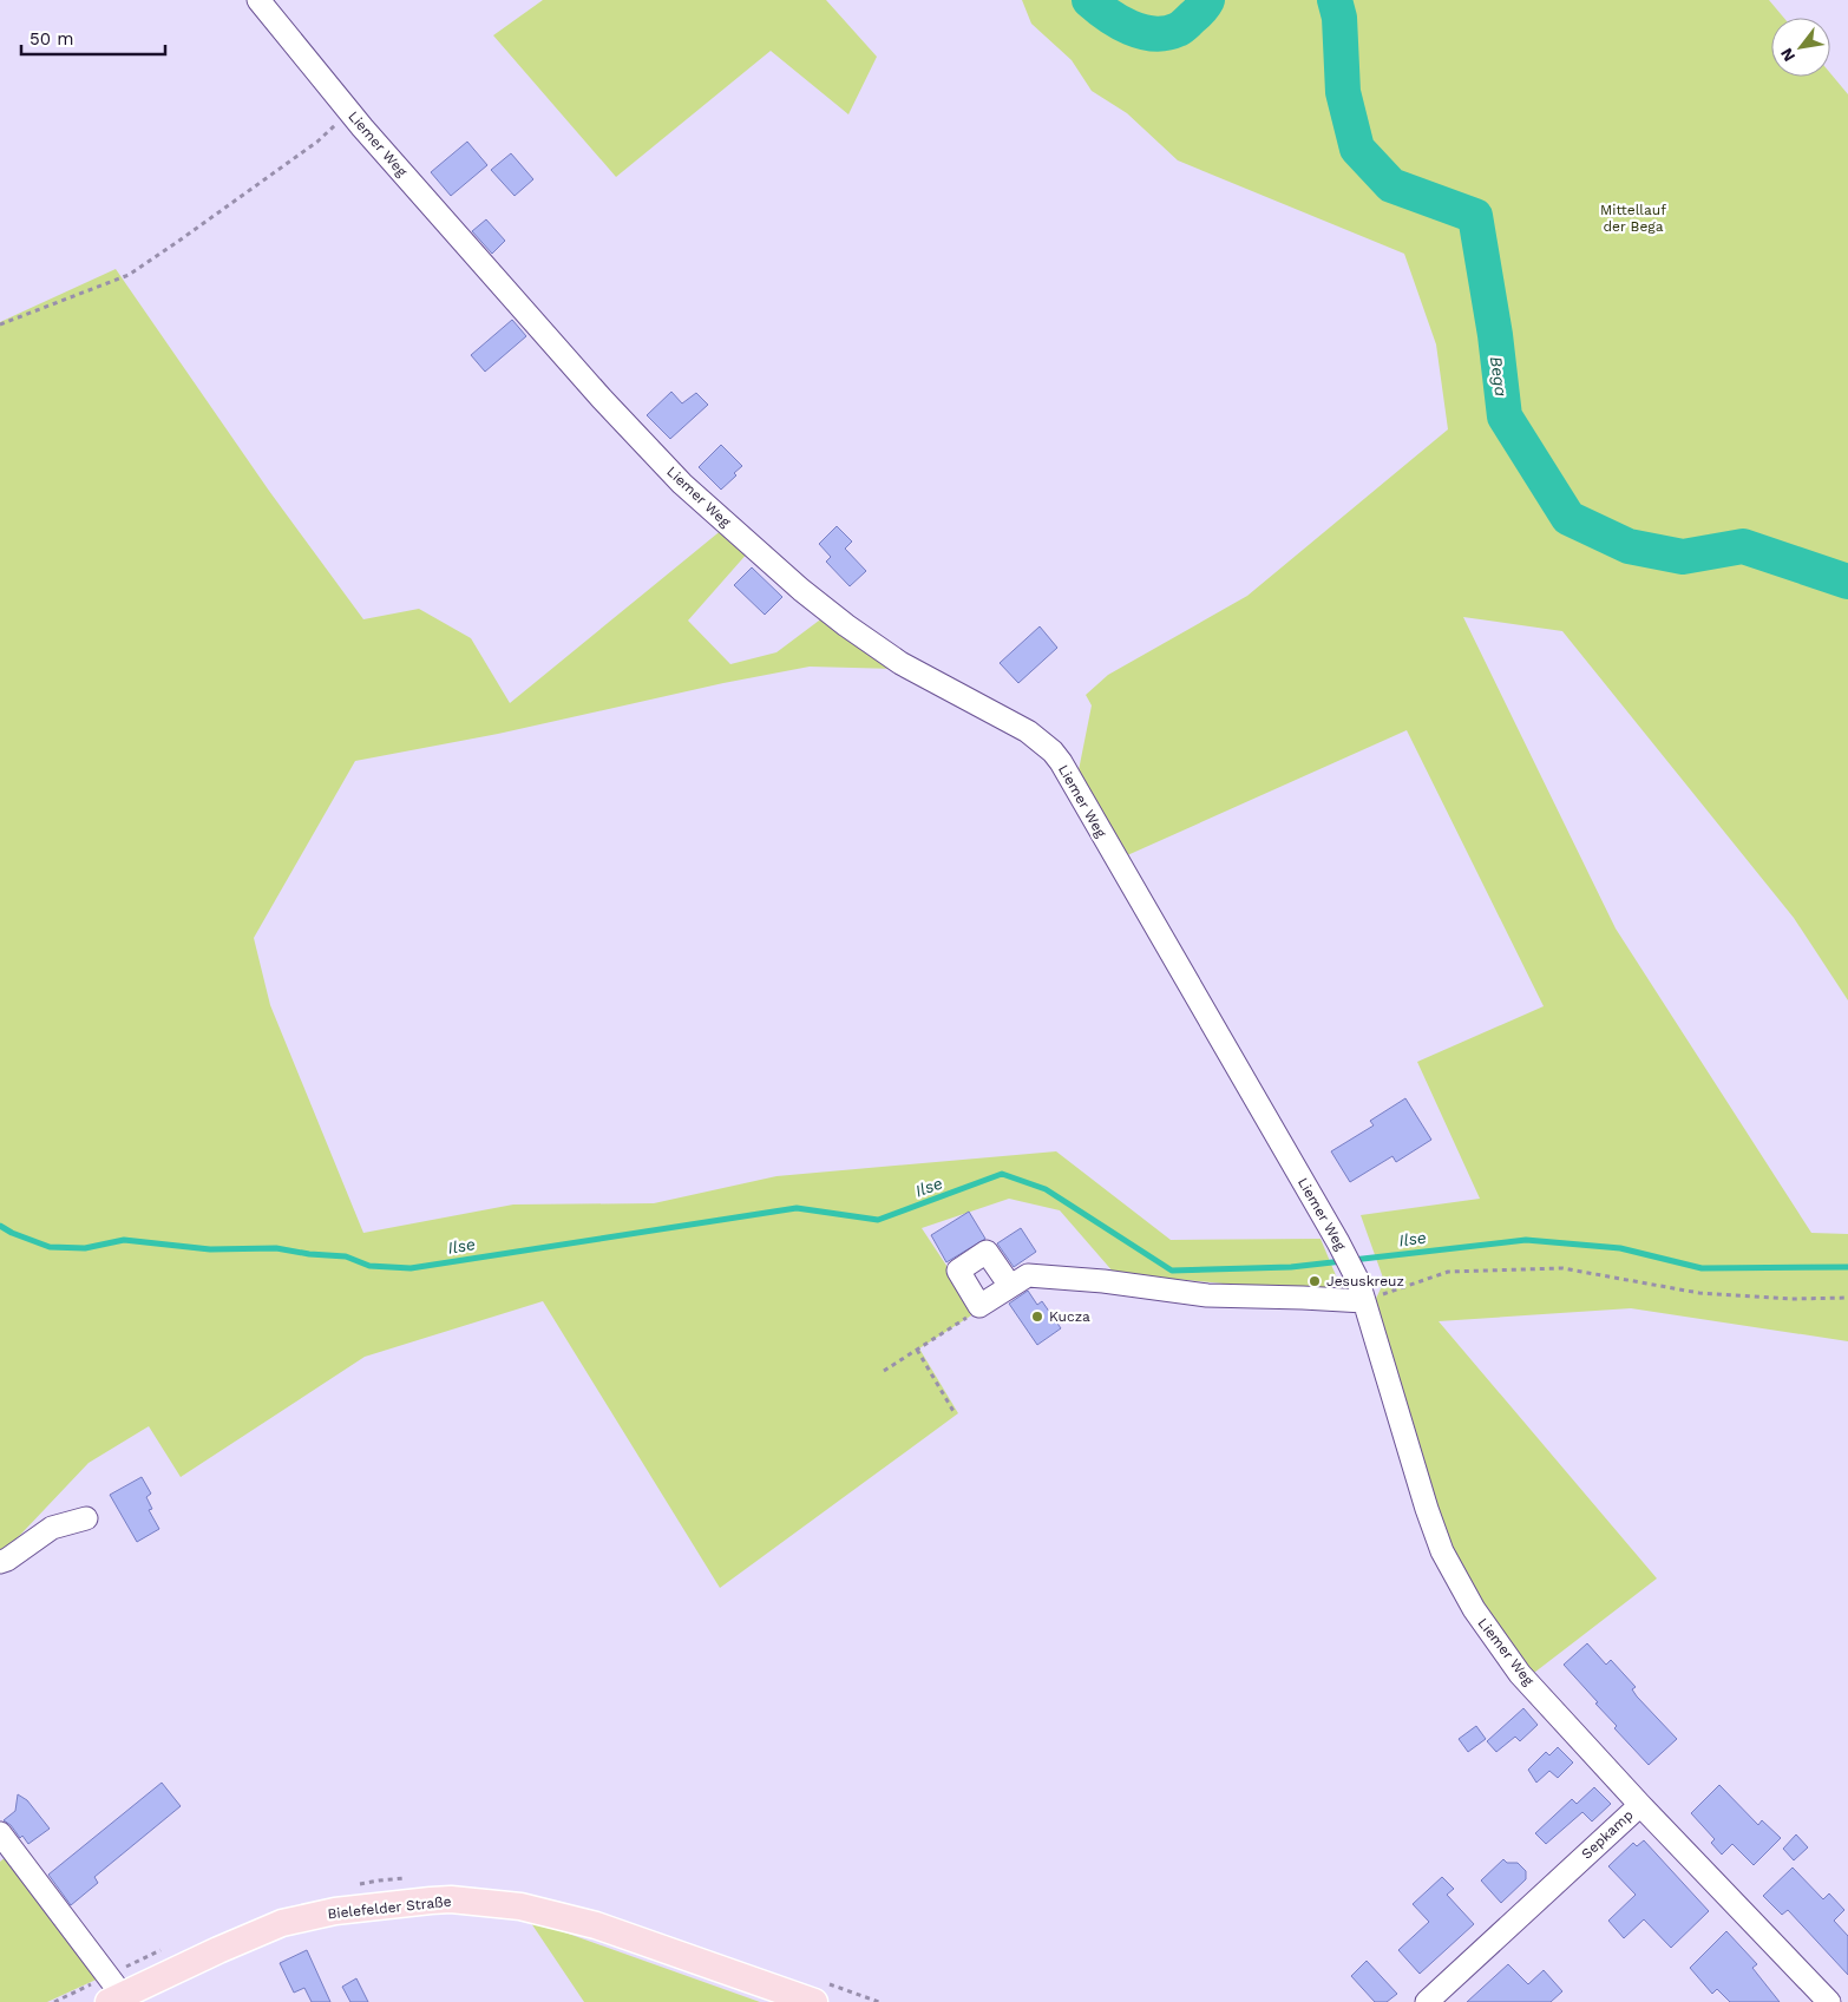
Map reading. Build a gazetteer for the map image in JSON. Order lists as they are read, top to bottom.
{
  "streets": {
    "main road": ["Bielefelder Straße"],
    "street": ["Liemer Weg", "Sepkamp"]
  },
  "crossings": [
    ["Liemer Weg", "Sepkamp"]
  ],
  "water": ["Bega", "Ilse"],
  "parks": ["Mittellauf der Bega"],
  "places": ["Jesuskreuz", "Kucza"],
  "scale_bar": "50 m",
  "north": "bottom left"
}
